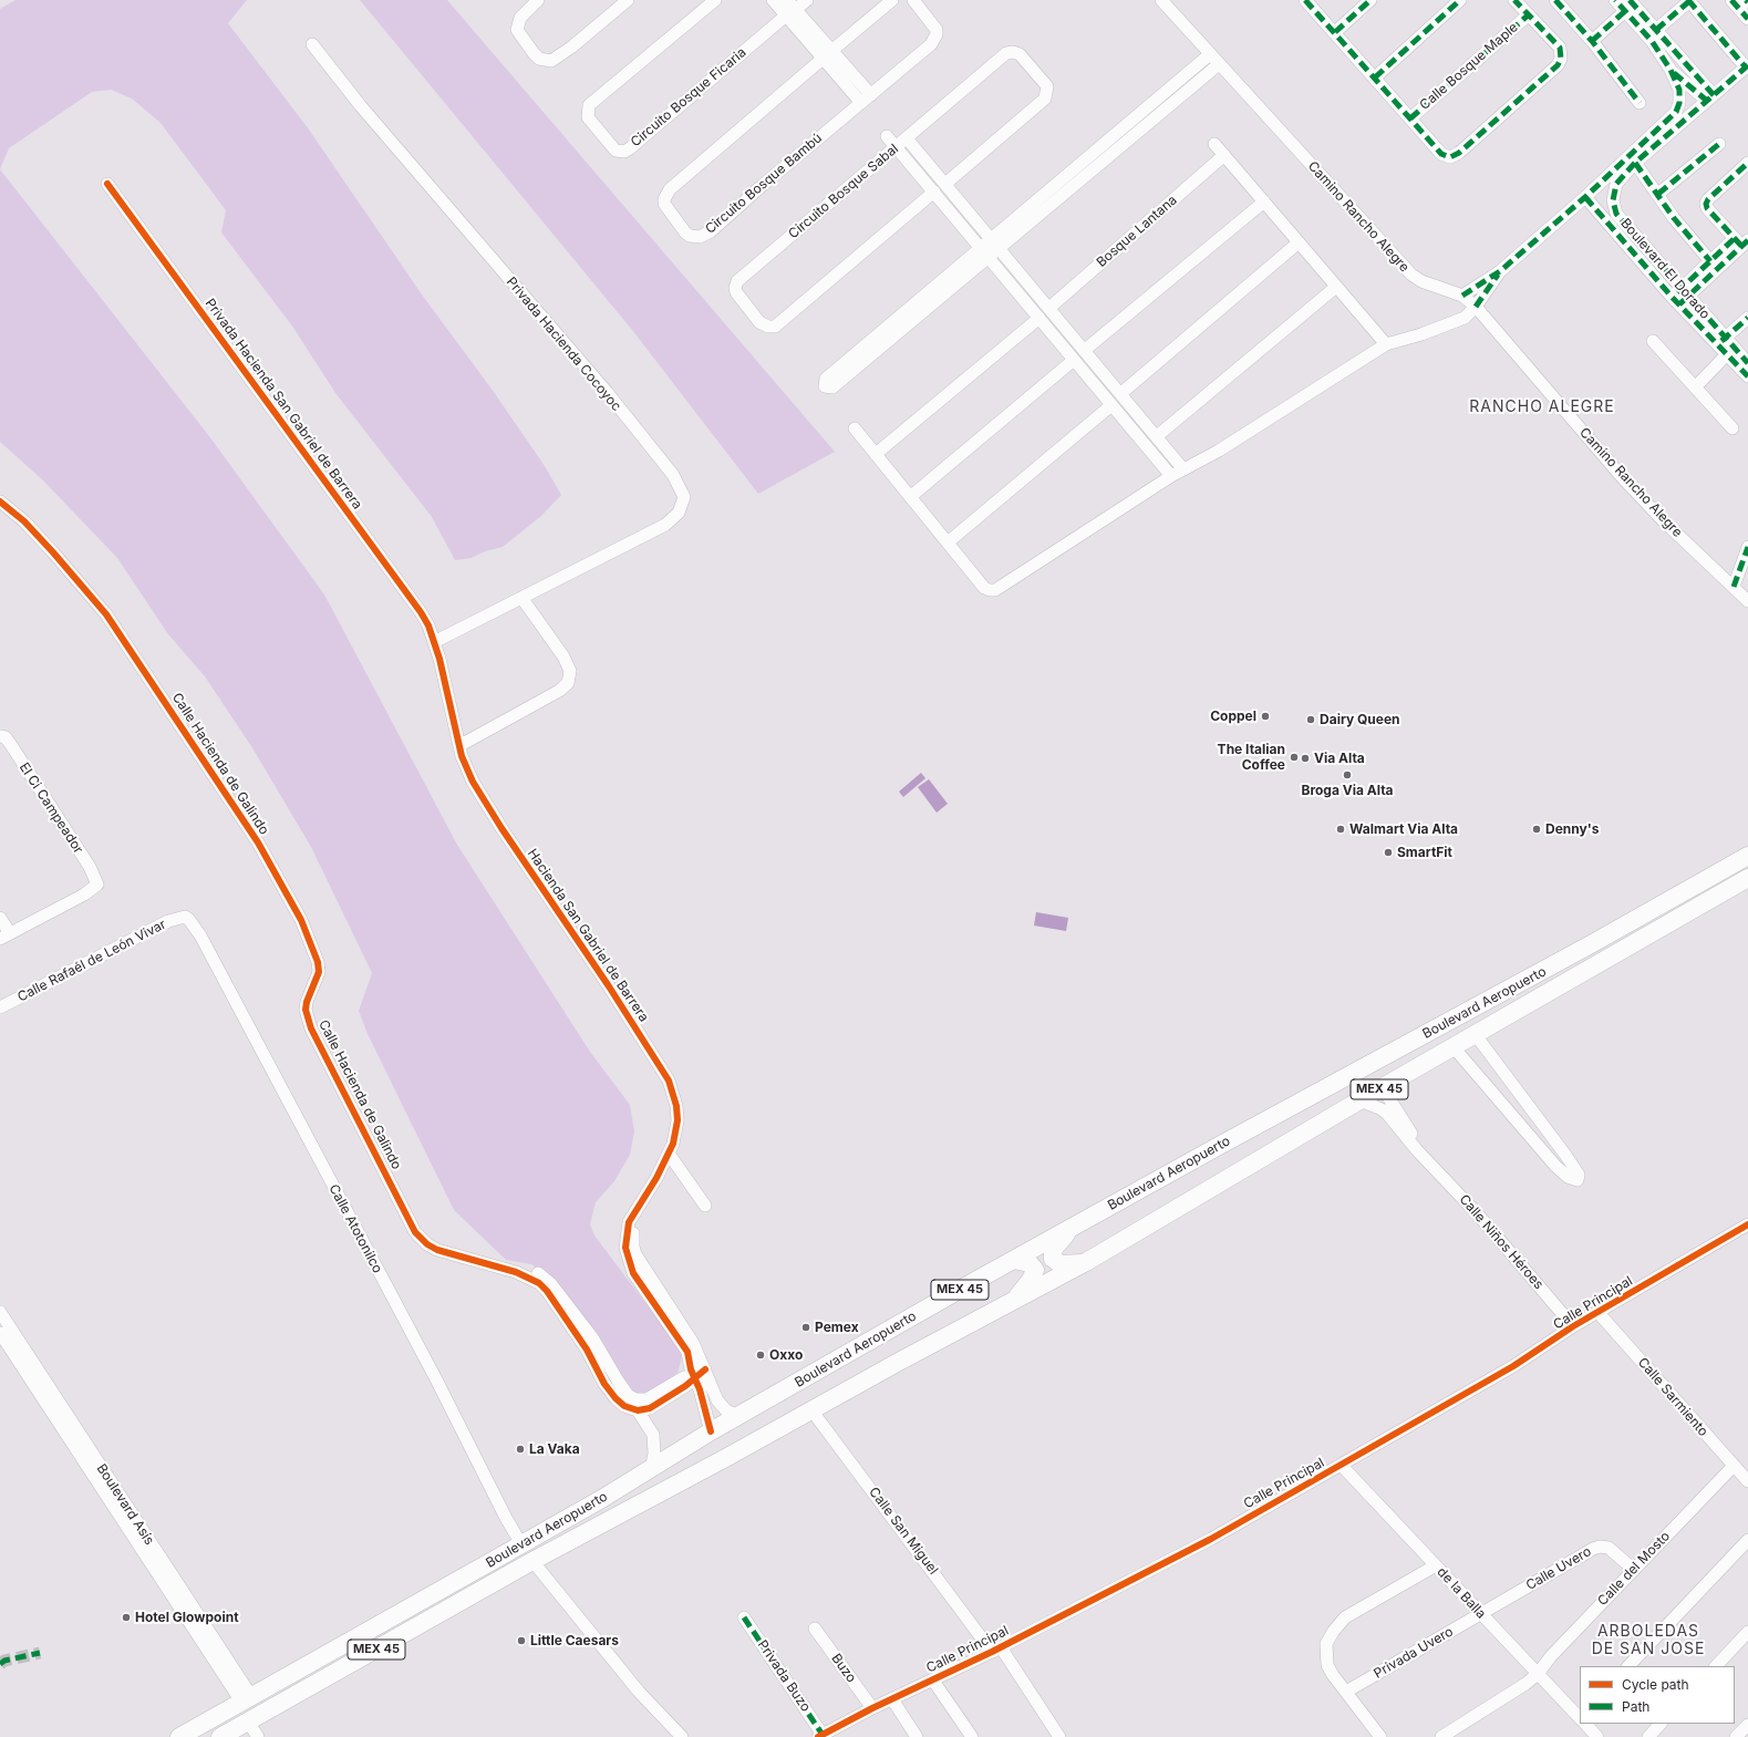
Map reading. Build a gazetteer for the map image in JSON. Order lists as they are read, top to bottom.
{
  "streets": {
    "highway": ["Boulevard Aeropuerto", "MEX 45"],
    "street": [
      "Calle Bosque Maple",
      "Circuito Bosque Ficaria",
      "Circuito Bosque Bambú",
      "Circuito Bosque Sabal",
      "Camino Rancho Alegre",
      "Bosque Lantana",
      "Boulevard El Dorado",
      "Privada Hacienda Cocoyoc",
      "Privada Hacienda San Gabriel de Barrera",
      "Calle Hacienda de Galindo",
      "El Ci Campeador",
      "Hacienda San Gabriel de Barrera",
      "Calle Rafaél de León Vivar",
      "Calle Atotonilco",
      "Calle Niños Héroes",
      "Calle Principal",
      "Calle Sarmiento",
      "Boulevard Asís",
      "Calle San Miguel",
      "Calle Uvero",
      "Calle del Mosto",
      "de la Balla",
      "Privada Uvero",
      "Buzo",
      "Privada Buzo"
    ]
  },
  "crossings": [
    ["Privada Hacienda Cocoyoc", "Privada Hacienda San Gabriel de Barrera"],
    ["Privada Hacienda San Gabriel de Barrera", "Hacienda San Gabriel de Barrera"],
    ["Calle Rafaél de León Vivar", "Calle Atotonilco"],
    ["Boulevard Aeropuerto", "Calle Atotonilco"],
    ["Boulevard Aeropuerto", "Calle Niños Héroes"],
    ["Boulevard Aeropuerto", "Boulevard Asís"],
    ["Boulevard Aeropuerto", "Calle San Miguel"],
    ["Calle Niños Héroes", "Calle Principal"],
    ["Calle Principal", "Calle Sarmiento"],
    ["Calle Principal", "Calle San Miguel"],
    ["Calle Principal", "de la Balla"],
    ["Calle Principal", "Buzo"],
    ["Calle Principal", "Privada Buzo"],
    ["Calle Sarmiento", "Calle del Mosto"],
    ["Calle Uvero", "Calle del Mosto"],
    ["Calle Uvero", "de la Balla"],
    ["Calle Uvero", "Privada Uvero"],
    ["Calle del Mosto", "de la Balla"],
    ["de la Balla", "Privada Uvero"]
  ],
  "districts": ["RANCHO ALEGRE", "ARBOLEDAS DE SAN JOSE"],
  "places": [
    "Coppel",
    "Dairy Queen",
    "The Italian Coffee",
    "Via Alta",
    "Broga Via Alta",
    "Walmart Via Alta",
    "Denny's",
    "SmartFit",
    "Pemex",
    "Oxxo",
    "La Vaka",
    "Hotel Glowpoint",
    "Little Caesars"
  ],
  "legend": ["Cycle path", "Path"]
}
